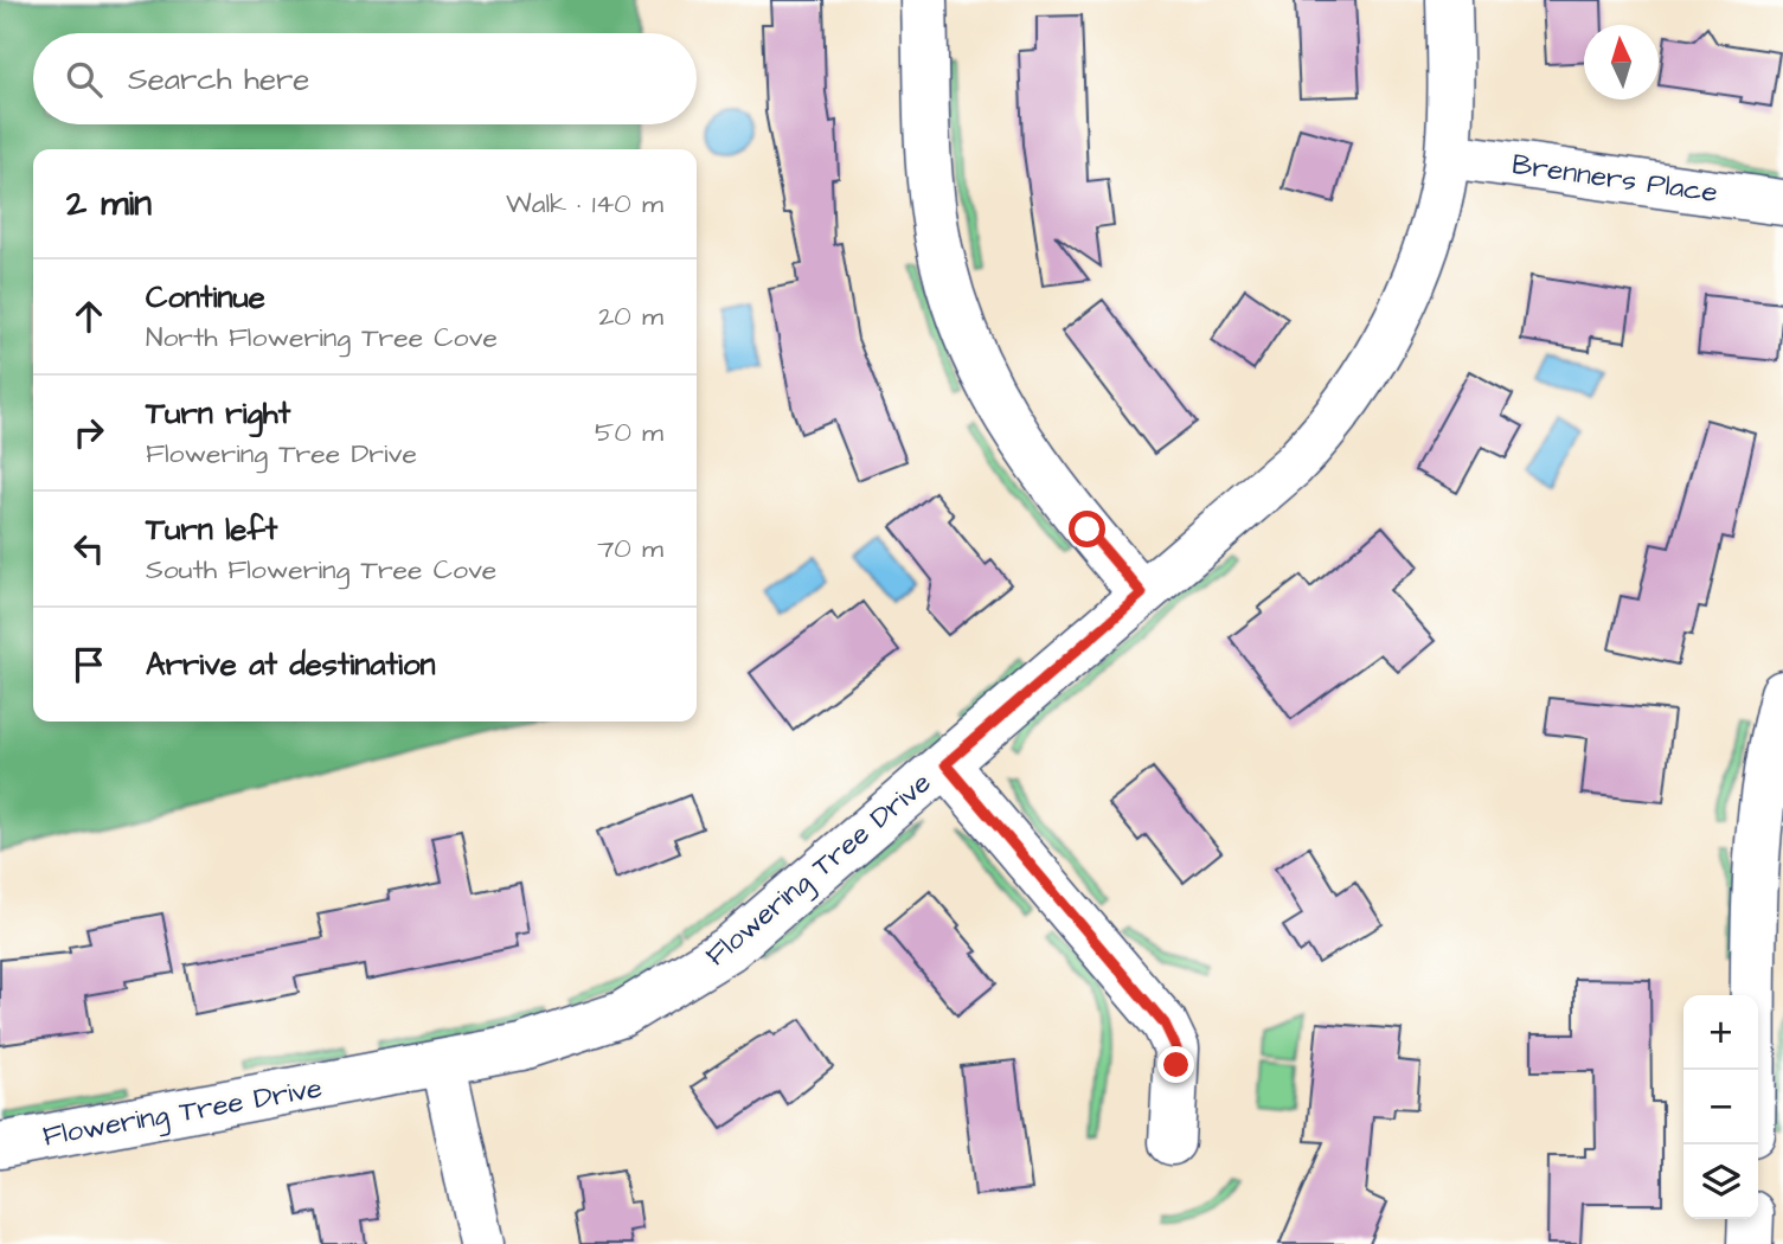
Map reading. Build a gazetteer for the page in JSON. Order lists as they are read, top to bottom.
{
  "streets": {
    "street": ["Brenners Place", "Flowering Tree Drive"]
  },
  "crossings": [
    ["Brenners Place", "Flowering Tree Drive"]
  ],
  "north": "top",
  "page": {
    "search": "Search here",
    "heading": ["2 min", "Walk · 140 m"],
    "list": [
      ["Continue", "North Flowering Tree Cove", "20 m"],
      ["Turn right", "Flowering Tree Drive", "50 m"],
      ["Turn left", "South Flowering Tree Cove", "70 m"],
      "Arrive at destination"
    ],
    "map_buttons": ["+", "−"]
  }
}
